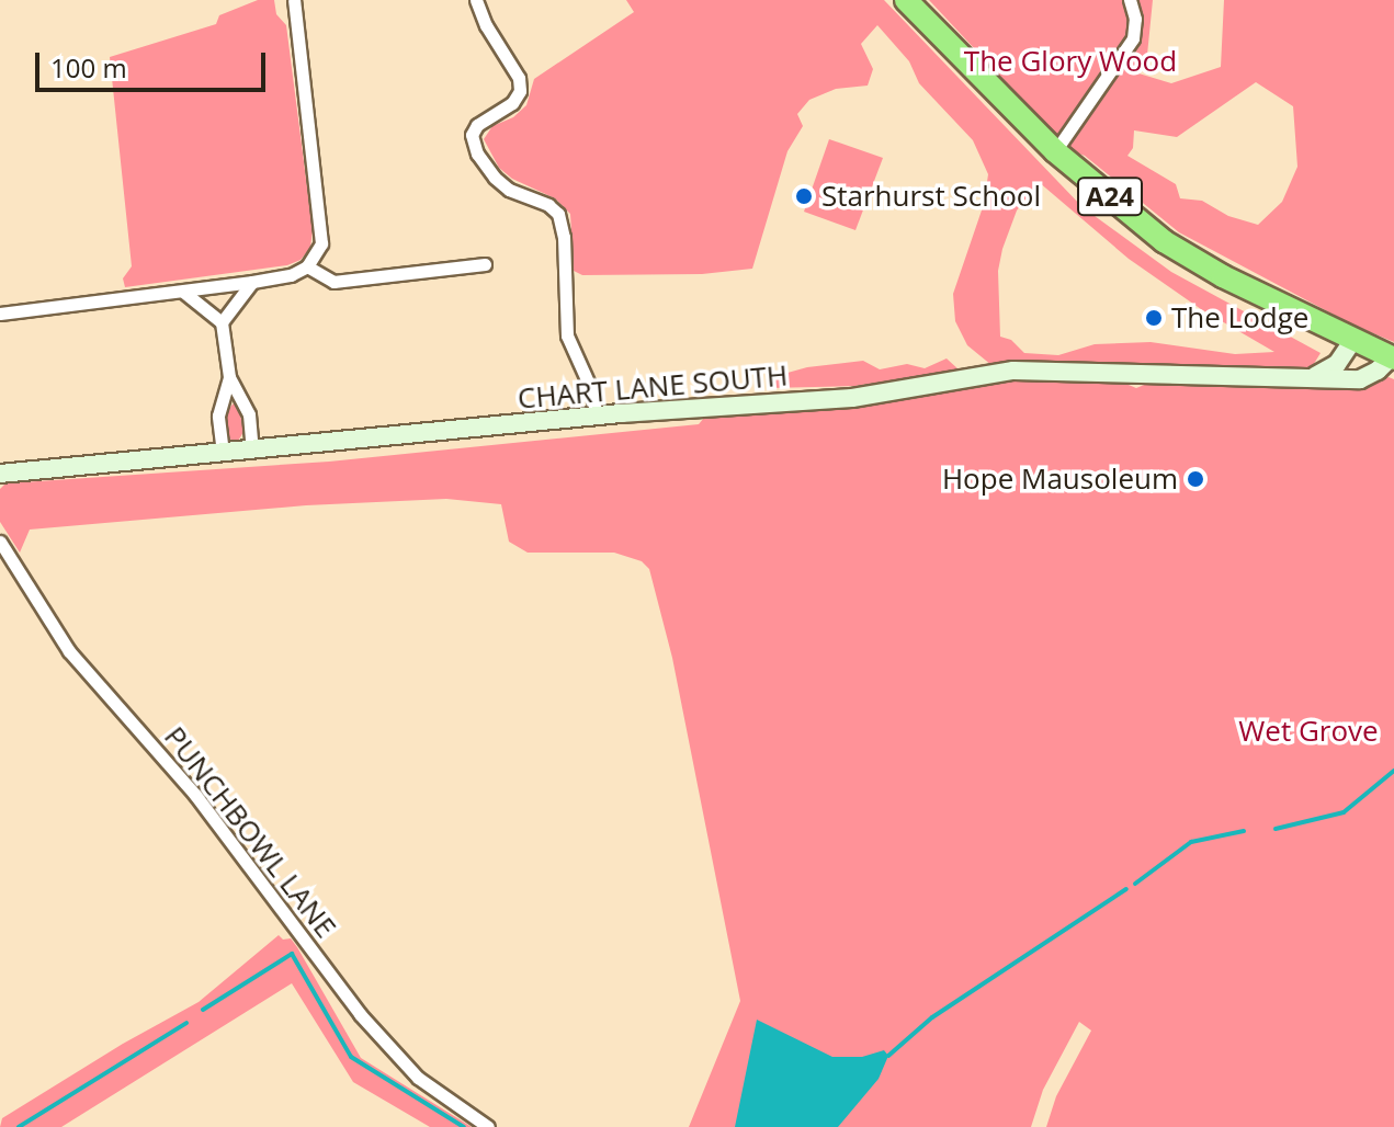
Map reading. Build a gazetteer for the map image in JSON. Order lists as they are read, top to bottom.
{
  "streets": {
    "highway": ["A24"],
    "street": ["CHART LANE SOUTH", "PUNCHBOWL LANE"]
  },
  "crossings": [
    ["A24", "CHART LANE SOUTH"]
  ],
  "parks": ["The Glory Wood", "Wet Grove"],
  "places": ["Starhurst School", "The Lodge", "Hope Mausoleum"],
  "scale_bar": "100 m"
}
